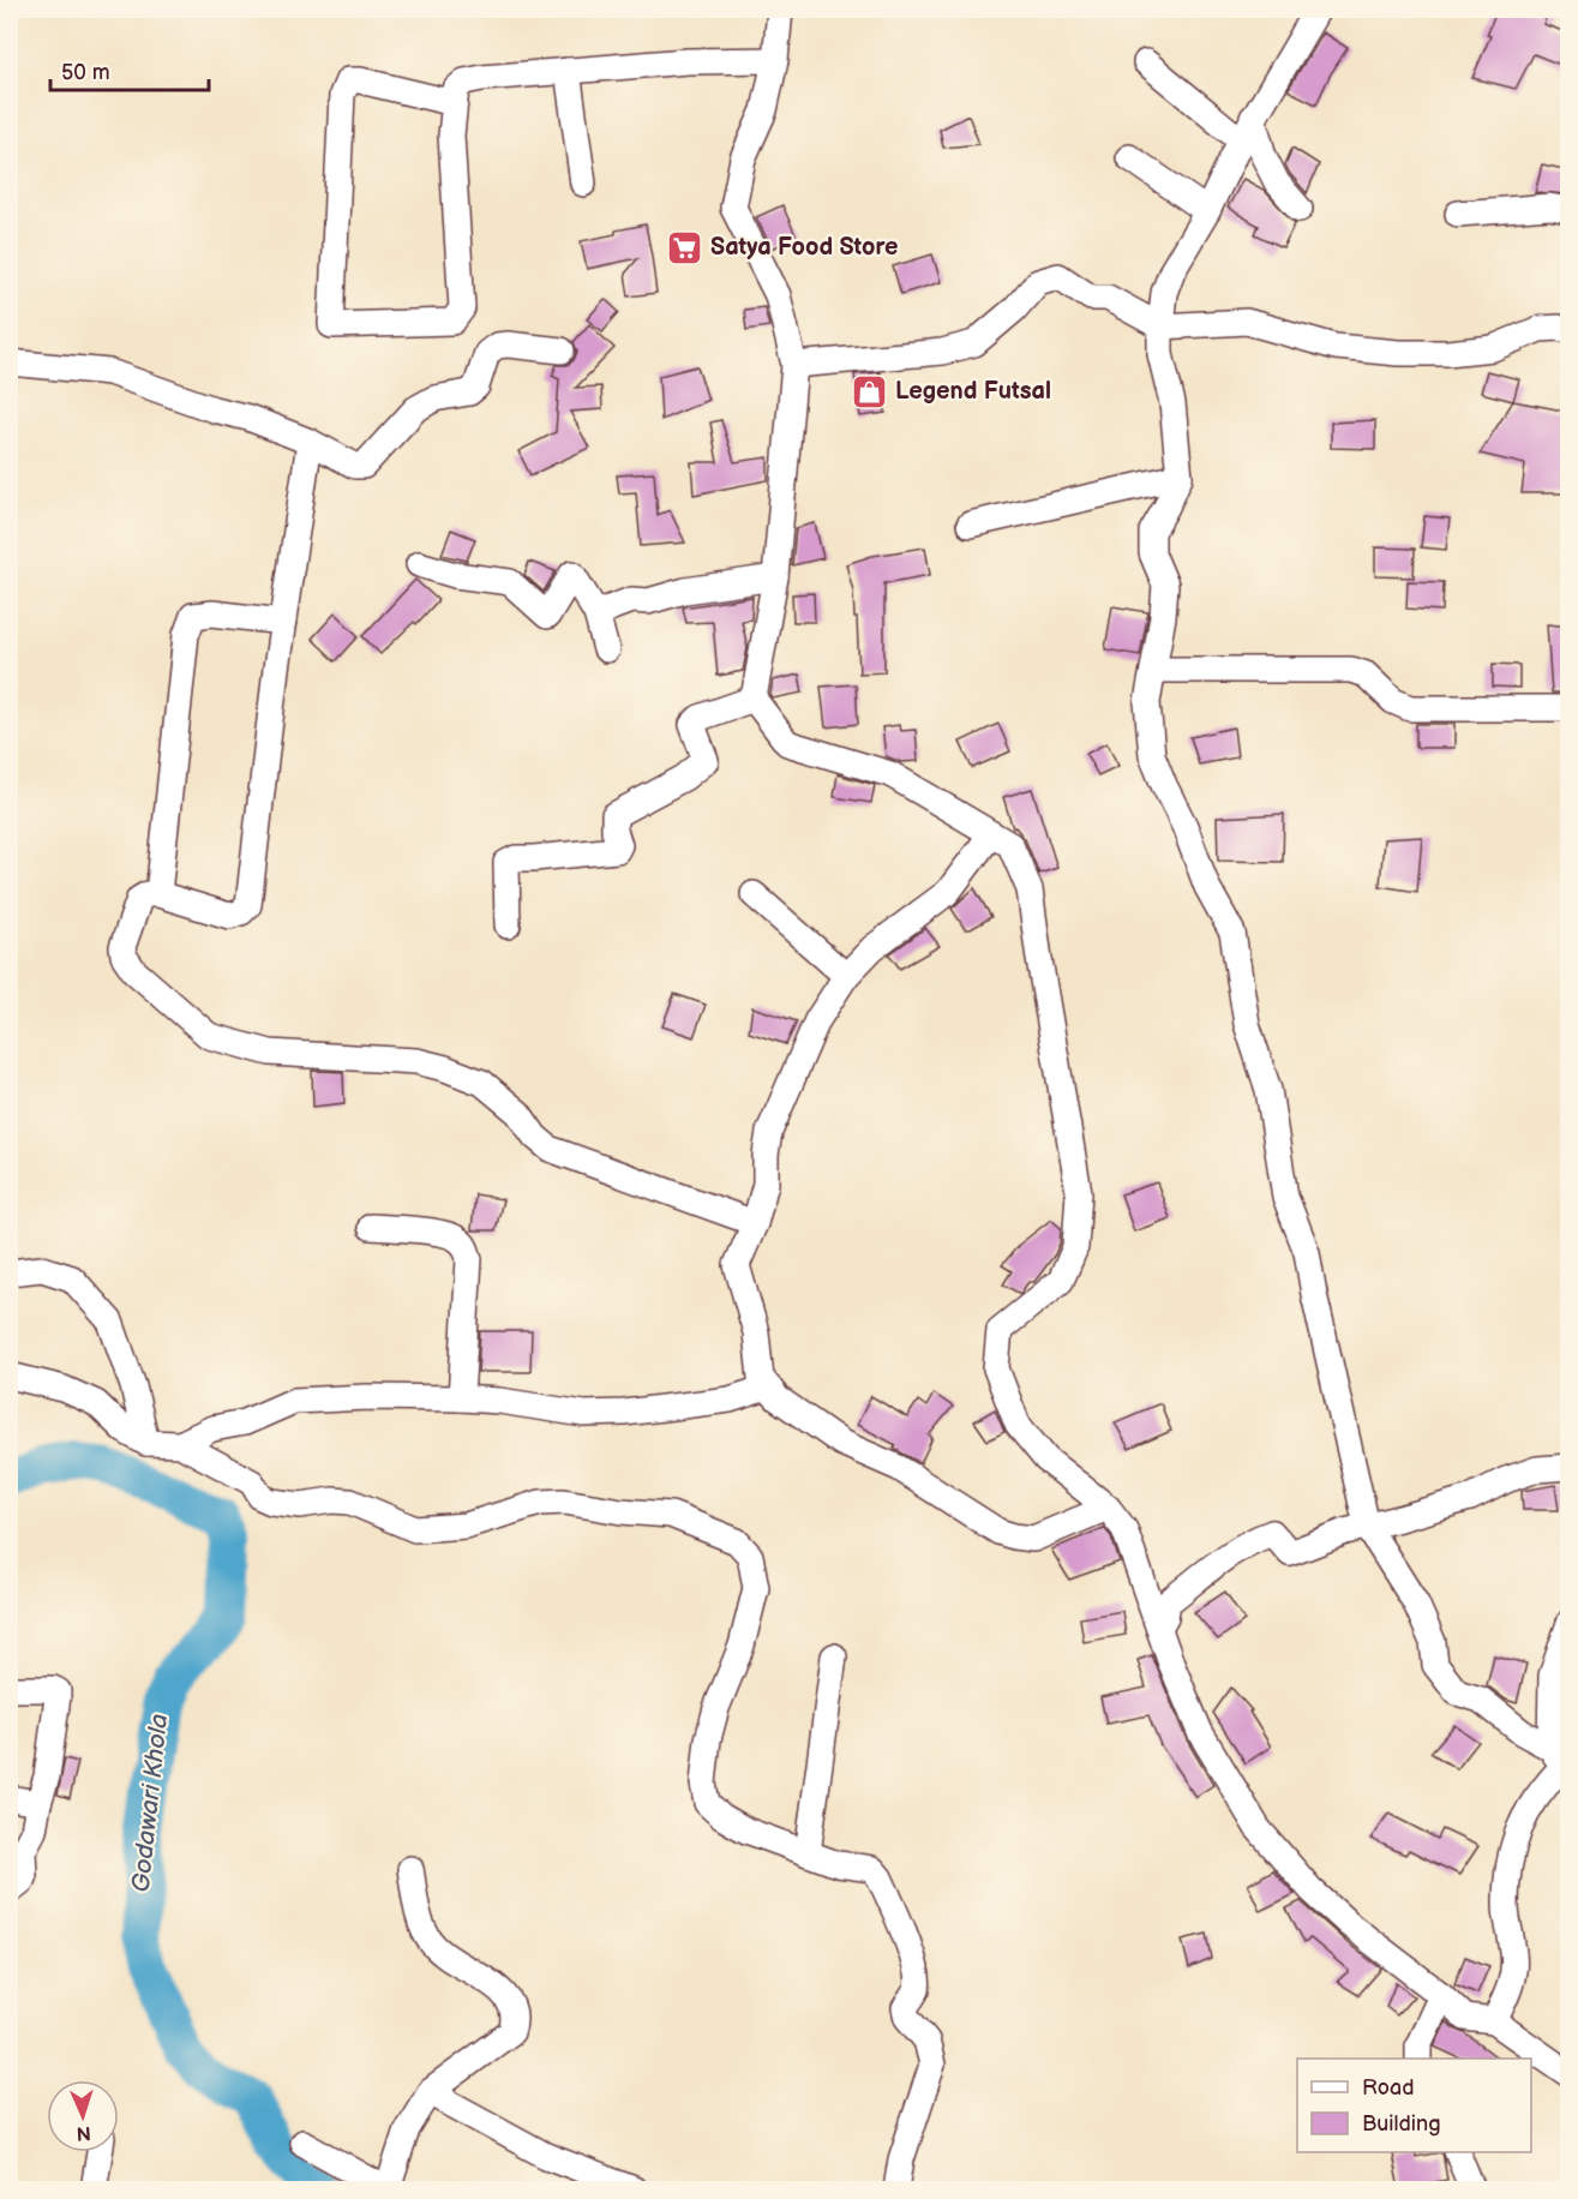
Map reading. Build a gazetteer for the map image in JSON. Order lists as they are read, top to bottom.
{
  "water": ["Godawari Khola"],
  "places": {
    "supermarket": ["Satya Food Store"],
    "shop": ["Legend Futsal"]
  },
  "legend": ["Road", "Building"],
  "scale_bar": "50 m",
  "north": "bottom"
}
